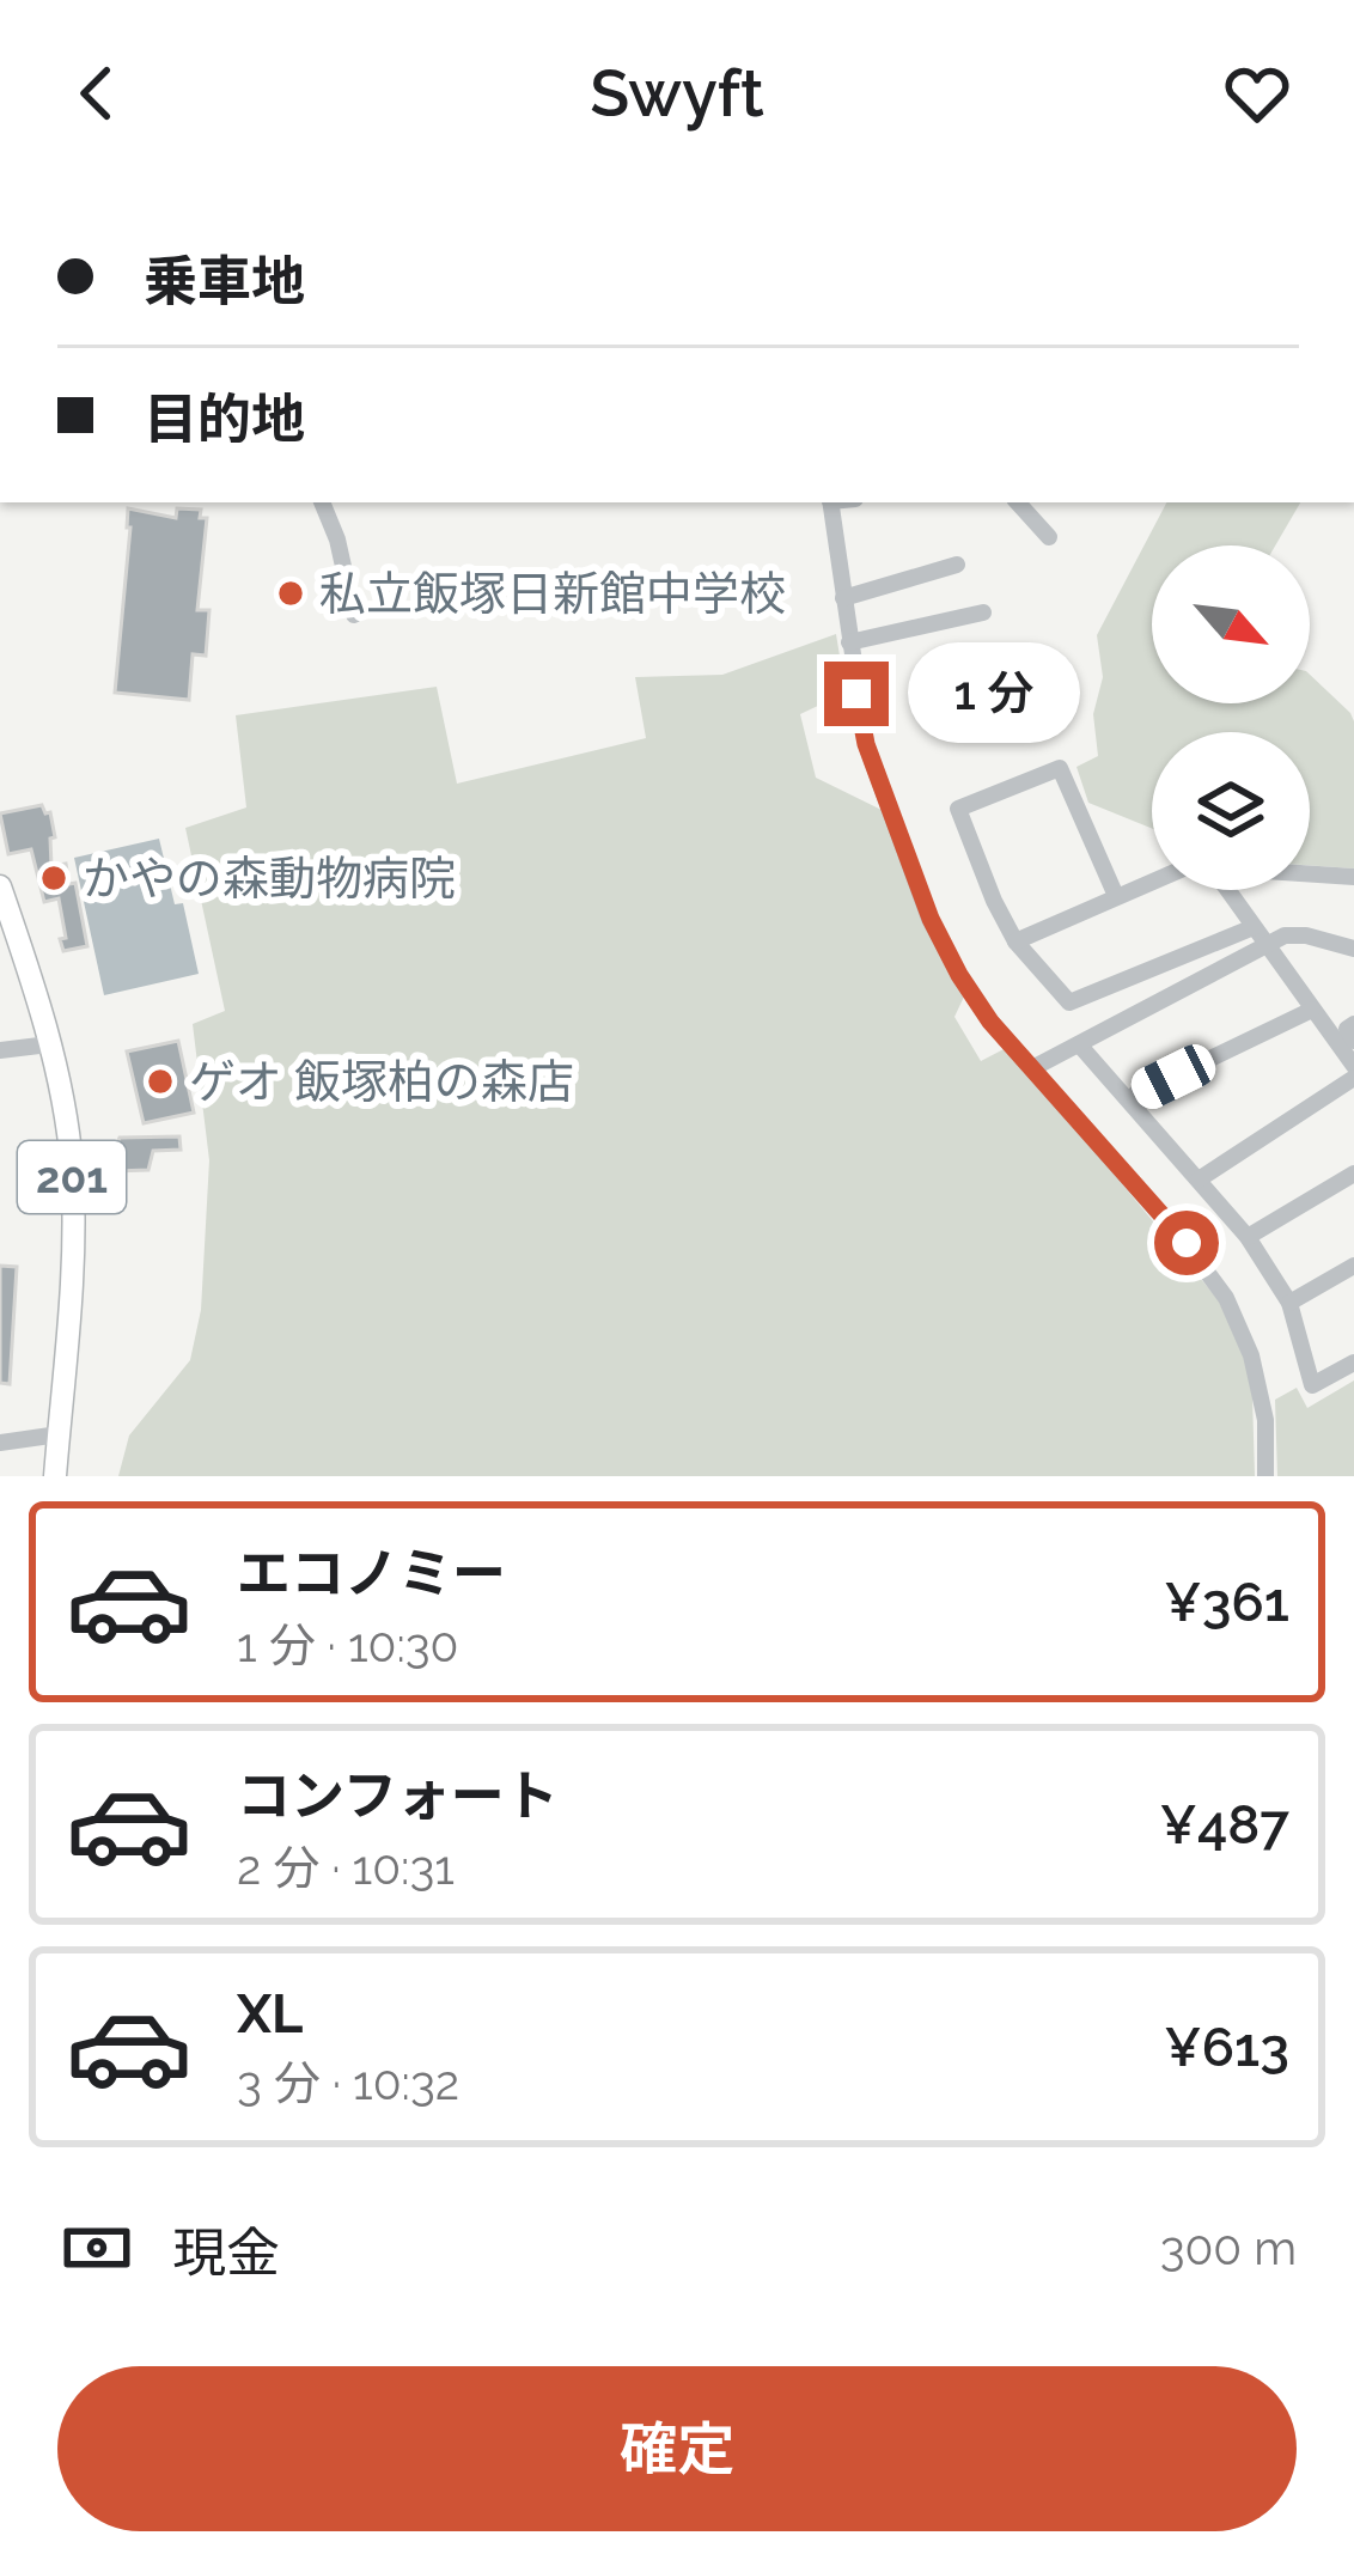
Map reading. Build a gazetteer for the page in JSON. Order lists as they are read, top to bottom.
{
  "streets": {
    "highway": ["201"]
  },
  "places": ["私立飯塚日新館中学校", "かやの森動物病院", "ゲオ 飯塚柏の森店"],
  "north": "bottom right",
  "page": {
    "header": "Swyft",
    "banner": ["乗車地", "目的地"],
    "bubble": "1 分",
    "list": [
      {
        "name": "エコノミー",
        "note": "1 分 · 10:30",
        "value": "¥361"
      },
      {
        "name": "コンフォート",
        "note": "2 分 · 10:31",
        "value": "¥487"
      },
      {
        "name": "XL",
        "note": "3 分 · 10:32",
        "value": "¥613"
      }
    ],
    "pay": ["現金", "300 m"],
    "buttons": "確定"
  }
}
